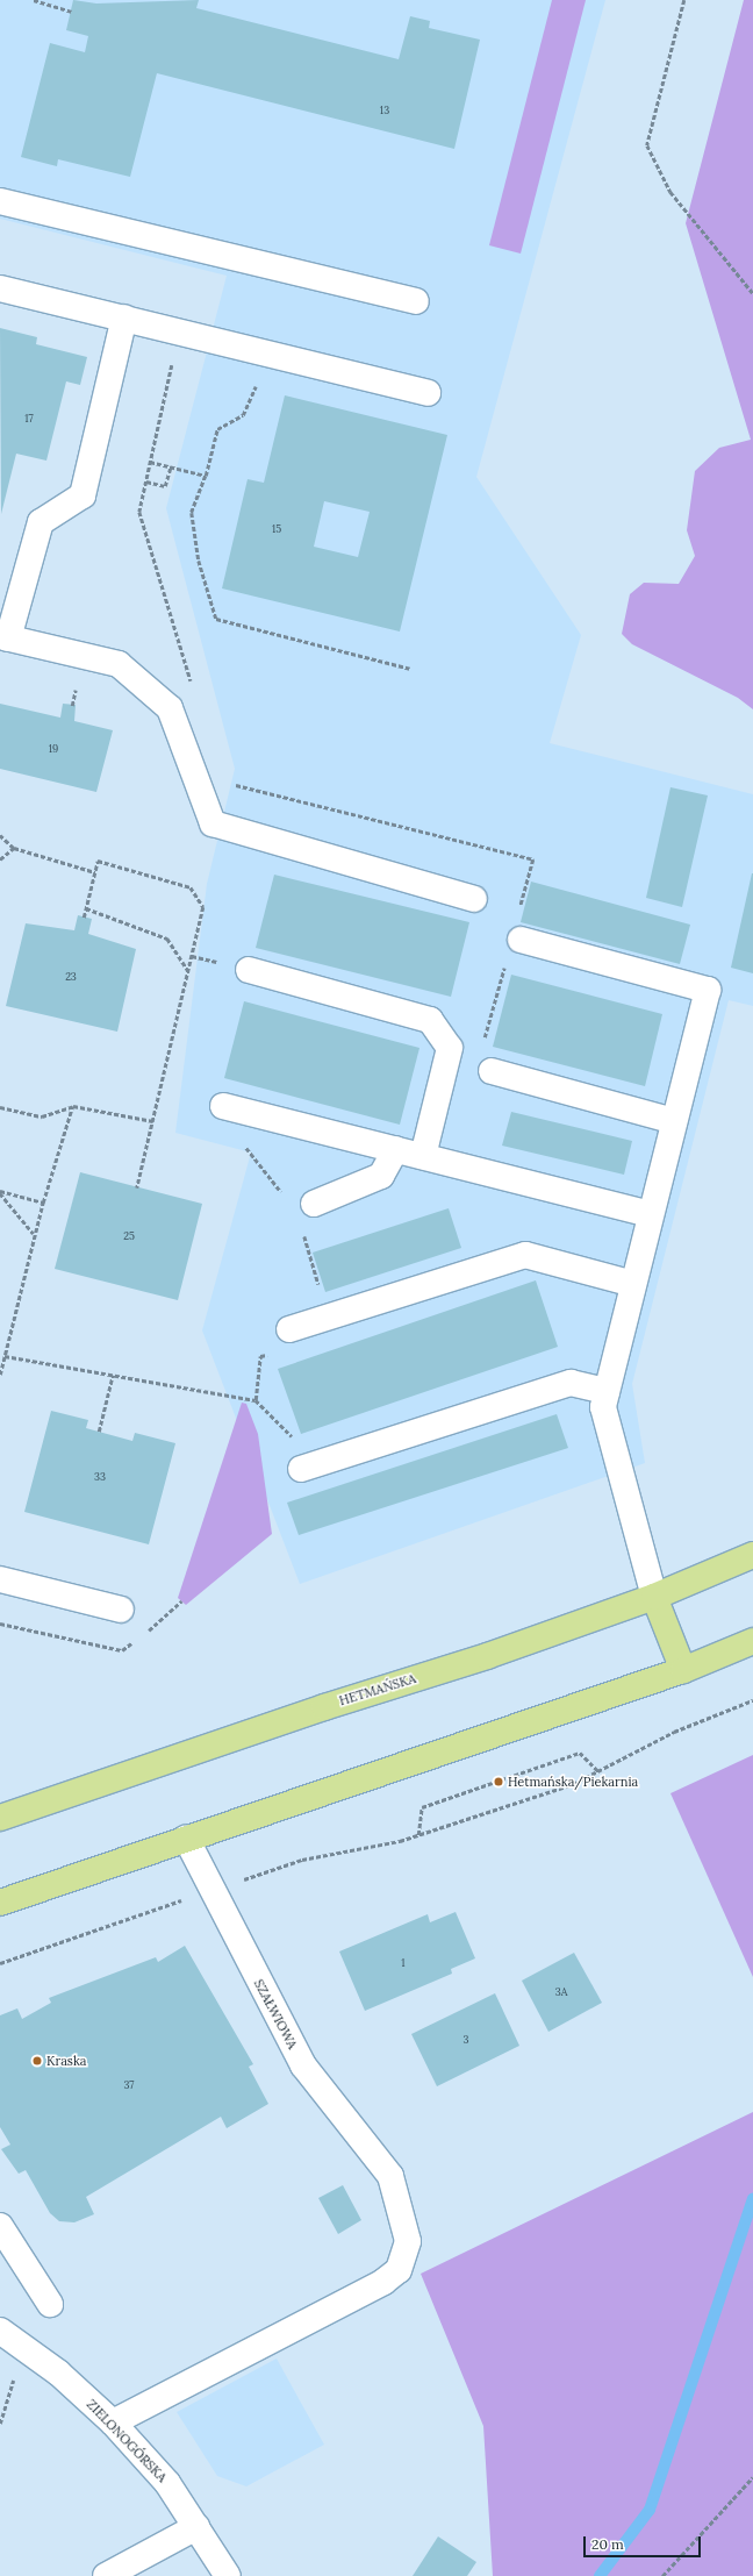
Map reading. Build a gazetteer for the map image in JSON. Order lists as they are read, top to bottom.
{
  "streets": {
    "main road": ["HETMAŃSKA"],
    "street": ["SZAŁWIOWA", "ZIELONOGÓRSKA"]
  },
  "crossings": [
    ["SZAŁWIOWA", "ZIELONOGÓRSKA"]
  ],
  "places": ["Hetmańska/Piekarnia", "Kraska"],
  "house_numbers": [
    "13",
    "17",
    "15",
    "19",
    "23",
    "25",
    "33",
    "1",
    "3A",
    "3",
    "37"
  ],
  "scale_bar": "20 m"
}
